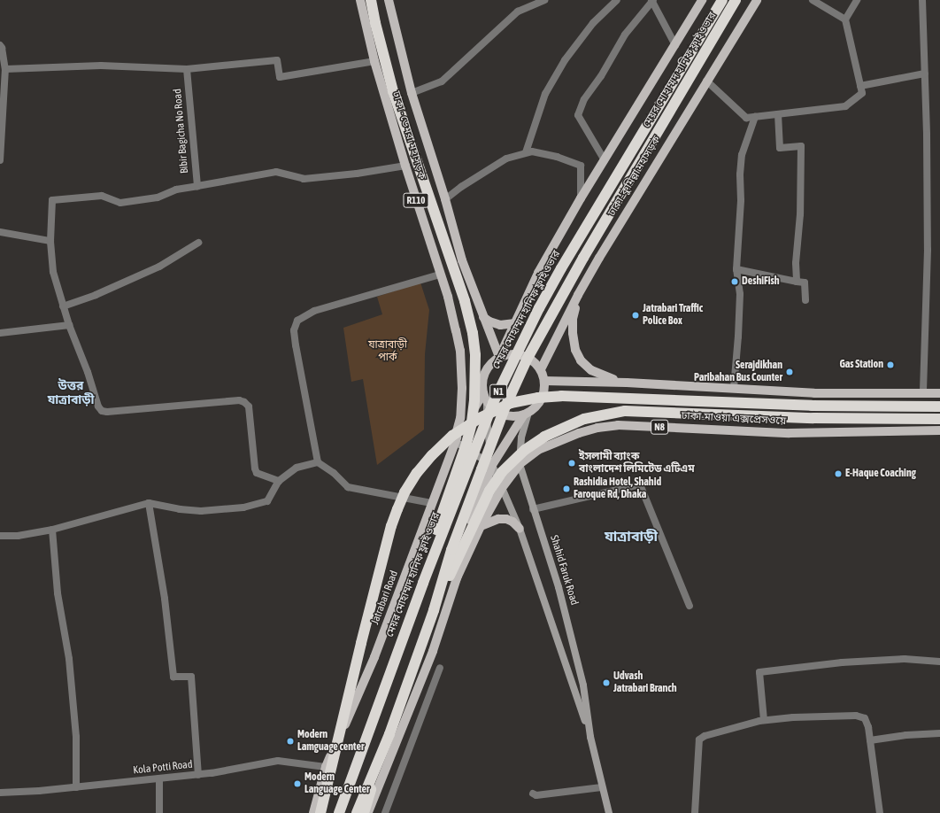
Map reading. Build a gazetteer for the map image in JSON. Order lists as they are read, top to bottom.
{
  "streets": {
    "highway": ["মেয়র মোহাম্মদ হানিফ ফ্লাইওভার", "N1"],
    "main road": [
      "ঢাকা - ডেমরা মহাসড়ক",
      "ঢাকা–কুমিল্লা মহাসড়ক",
      "R110",
      "ঢাকা-মাওয়া এক্সপ্রেসওয়ে",
      "N8",
      "Shahid Faruk Road",
      "Jatrabari Road"
    ],
    "street": ["Bibir Bagicha No Road", "Kola Potti Road"]
  },
  "crossings": [
    ["Bibir Bagicha No Road", "ঢাকা - ডেমরা মহাসড়ক"],
    ["ঢাকা - ডেমরা মহাসড়ক", "ঢাকা–কুমিল্লা মহাসড়ক"],
    ["ঢাকা - ডেমরা মহাসড়ক", "Shahid Faruk Road"],
    ["ঢাকা - ডেমরা মহাসড়ক", "Jatrabari Road"],
    ["ঢাকা–কুমিল্লা মহাসড়ক", "Shahid Faruk Road"],
    ["ঢাকা–কুমিল্লা মহাসড়ক", "Jatrabari Road"],
    ["ঢাকা-মাওয়া এক্সপ্রেসওয়ে", "Shahid Faruk Road"],
    ["Shahid Faruk Road", "Jatrabari Road"],
    ["Jatrabari Road", "Kola Potti Road"]
  ],
  "districts": ["উত্তর যাত্রাবাড়ী", "যাত্রাবাড়ী"],
  "parks": ["যাত্রাবাড়ী পার্ক"],
  "places": [
    "DeshiFish",
    "Jatrabari Traffic Police Box",
    "Gas Station",
    "Serajdikhan Paribahan Bus Counter",
    "ইসলামী ব্যাংক বাংলাদেশ লিমিটেড এটিএম",
    "E-Haque Coaching",
    "Rashidia Hotel, Shahid Faroque Rd, Dhaka",
    "Udvash Jatrabari Branch",
    "Modern Lamguage center",
    "Modern Language Center"
  ]
}
